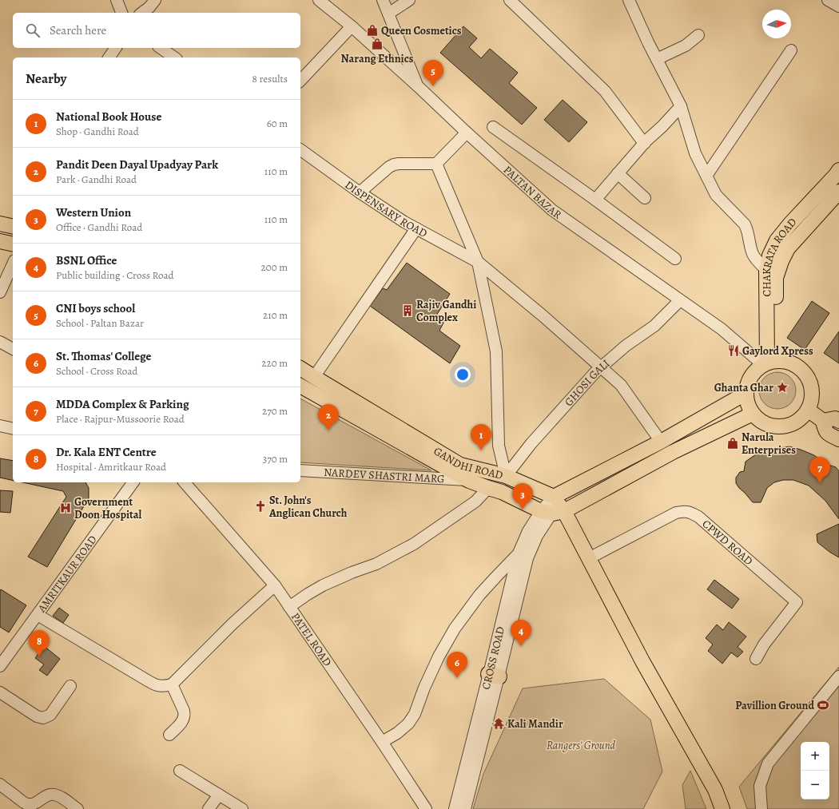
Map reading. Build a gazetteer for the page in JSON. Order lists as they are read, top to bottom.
{
  "streets": {
    "main road": ["CHAKRATA ROAD", "GANDHI ROAD"],
    "street": [
      "PALTAN BAZAR",
      "DISPENSARY ROAD",
      "GHOSI GALI",
      "NARDEV SHASTRI MARG",
      "CPWD ROAD",
      "AMRITKAUR ROAD",
      "PATEL ROAD",
      "CROSS ROAD"
    ]
  },
  "crossings": [
    ["PALTAN BAZAR", "CHAKRATA ROAD"],
    ["PALTAN BAZAR", "GHOSI GALI"],
    ["DISPENSARY ROAD", "GHOSI GALI"],
    ["GHOSI GALI", "GANDHI ROAD"],
    ["GANDHI ROAD", "NARDEV SHASTRI MARG"],
    ["GANDHI ROAD", "CROSS ROAD"]
  ],
  "parks": ["Rangers' Ground"],
  "places": {
    "shop": ["Queen Cosmetics", "Narang Ethnics", "Narula Enterprises"],
    "building": ["Rajiv Gandhi Complex"],
    "restaurant": ["Gaylord Xpress"],
    "place": ["Ghanta Ghar"],
    "church": ["St. John's Anglican Church"],
    "hospital": ["Government Doon Hospital"],
    "sports": ["Pavillion Ground"],
    "temple": ["Kali Mandir"]
  },
  "north": "right",
  "page": {
    "search": "Search here",
    "heading": ["Nearby", "8 results"],
    "pins": [
      "5",
      "2",
      "1",
      "7",
      "3",
      "4",
      "8",
      "6"
    ],
    "list": [
      {
        "mark": "1",
        "name": "National Book House",
        "note": "Shop · Gandhi Road",
        "value": "60 m"
      },
      {
        "mark": "2",
        "name": "Pandit Deen Dayal Upadyay Park",
        "note": "Park · Gandhi Road",
        "value": "110 m"
      },
      {
        "mark": "3",
        "name": "Western Union",
        "note": "Office · Gandhi Road",
        "value": "110 m"
      },
      {
        "mark": "4",
        "name": "BSNL Office",
        "note": "Public building · Cross Road",
        "value": "200 m"
      },
      {
        "mark": "5",
        "name": "CNI boys school",
        "note": "School · Paltan Bazar",
        "value": "210 m"
      },
      {
        "mark": "6",
        "name": "St. Thomas' College",
        "note": "School · Cross Road",
        "value": "220 m"
      },
      {
        "mark": "7",
        "name": "MDDA Complex & Parking",
        "note": "Place · Rajpur-Mussoorie Road",
        "value": "270 m"
      },
      {
        "mark": "8",
        "name": "Dr. Kala ENT Centre",
        "note": "Hospital · Amritkaur Road",
        "value": "370 m"
      }
    ],
    "map_buttons": ["+", "−"]
  }
}
